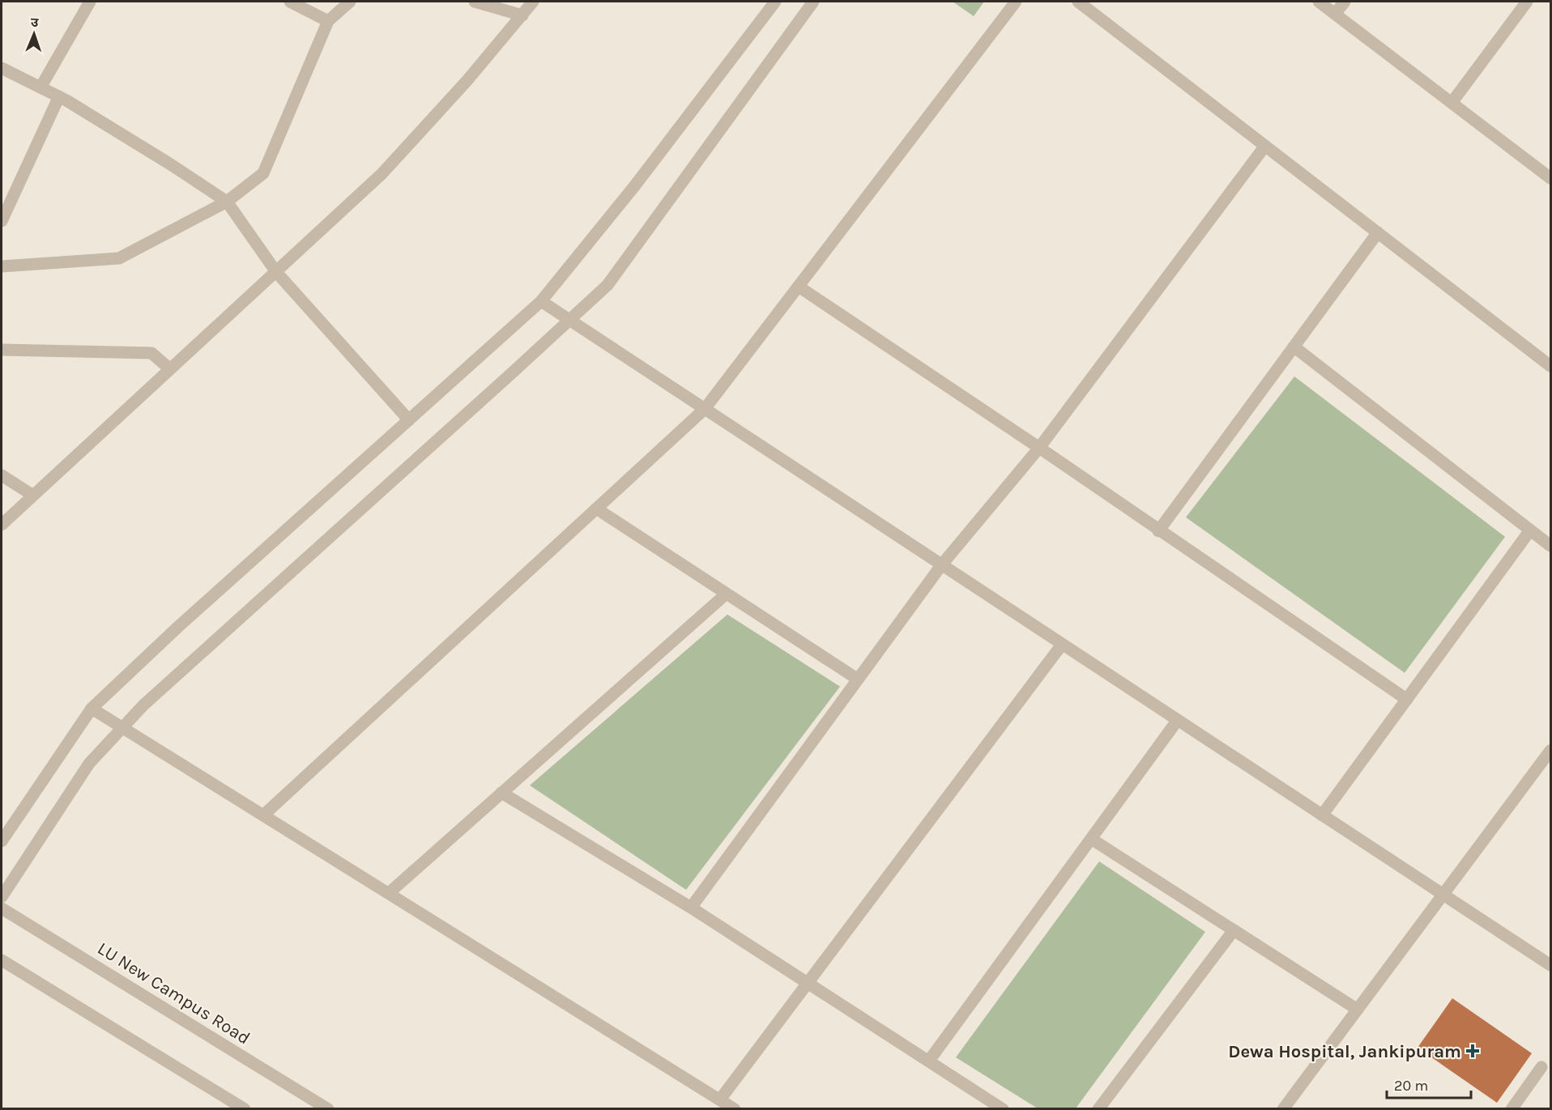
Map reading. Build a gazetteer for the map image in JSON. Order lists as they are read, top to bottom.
{
  "streets": {
    "street": ["LU New Campus Road"]
  },
  "places": {
    "health": ["Dewa Hospital, Jankipuram"]
  },
  "scale_bar": "20 m",
  "north": "top"
}
